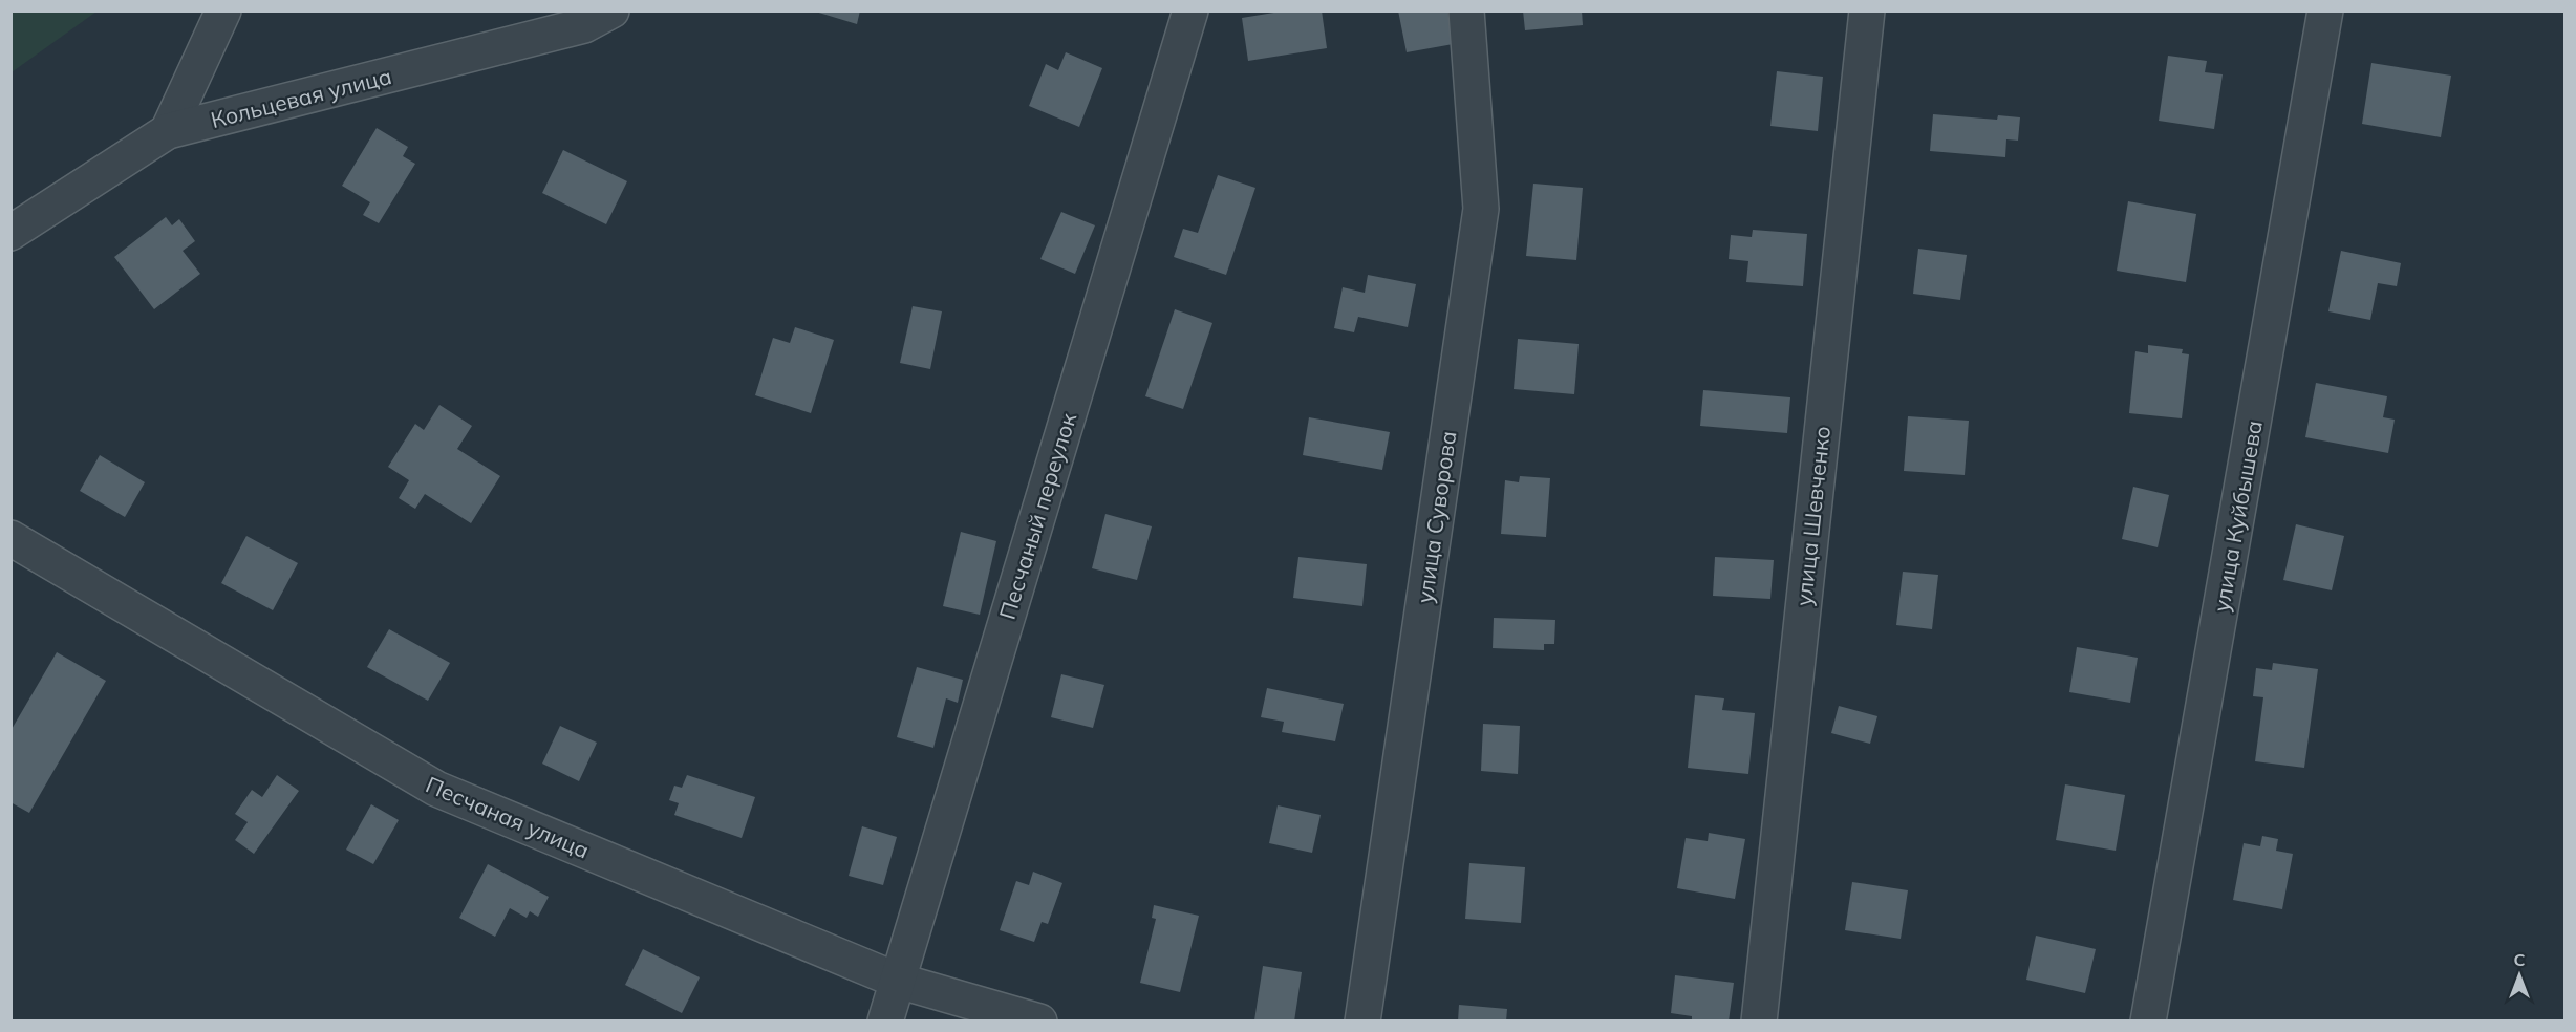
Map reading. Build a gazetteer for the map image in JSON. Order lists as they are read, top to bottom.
{
  "streets": {
    "street": [
      "Кольцевая улица",
      "Песчаный переулок",
      "улица Шевченко",
      "улица Куйбышева",
      "улица Суворова",
      "Песчаная улица"
    ]
  },
  "crossings": [
    ["Песчаный переулок", "Песчаная улица"]
  ],
  "north": "top"
}
